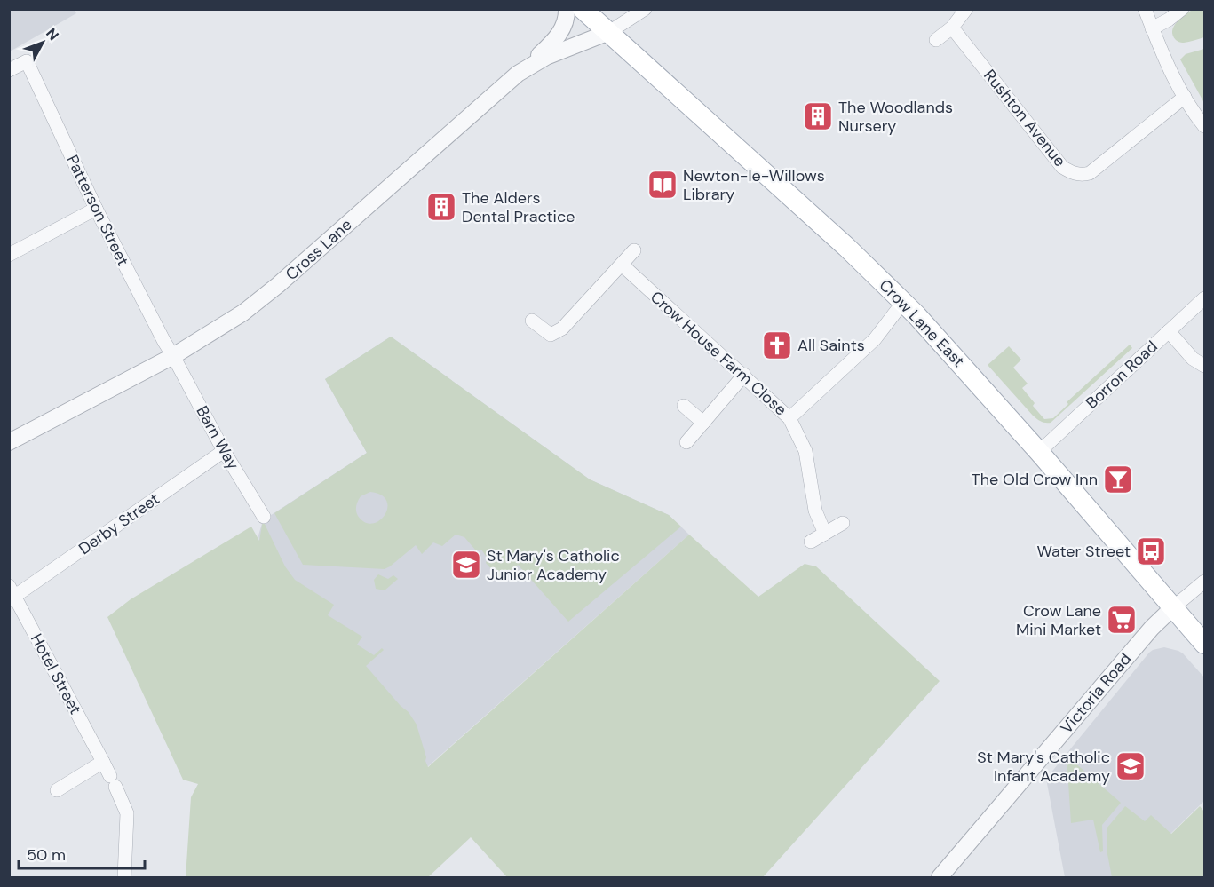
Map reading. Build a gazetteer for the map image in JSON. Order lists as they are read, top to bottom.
{
  "streets": {
    "main road": ["Crow Lane East"],
    "street": [
      "Rushton Avenue",
      "Patterson Street",
      "Cross Lane",
      "Crow House Farm Close",
      "Borron Road",
      "Barn Way",
      "Derby Street",
      "Hotel Street",
      "Victoria Road"
    ]
  },
  "crossings": [
    ["Patterson Street", "Cross Lane"],
    ["Patterson Street", "Barn Way"],
    ["Cross Lane", "Crow Lane East"],
    ["Cross Lane", "Barn Way"],
    ["Crow Lane East", "Crow House Farm Close"],
    ["Crow Lane East", "Borron Road"],
    ["Crow Lane East", "Victoria Road"],
    ["Barn Way", "Derby Street"],
    ["Derby Street", "Hotel Street"]
  ],
  "places": {
    "building": ["The Woodlands Nursery", "The Alders Dental Practice"],
    "library": ["Newton-le-Willows Library"],
    "church": ["All Saints"],
    "bar": ["The Old Crow Inn"],
    "bus stop": ["Water Street"],
    "school or university": ["St Mary's Catholic Junior Academy", "St Mary's Catholic Infant Academy"],
    "supermarket": ["Crow Lane Mini Market"]
  },
  "scale_bar": "50 m",
  "north": "top right"
}
